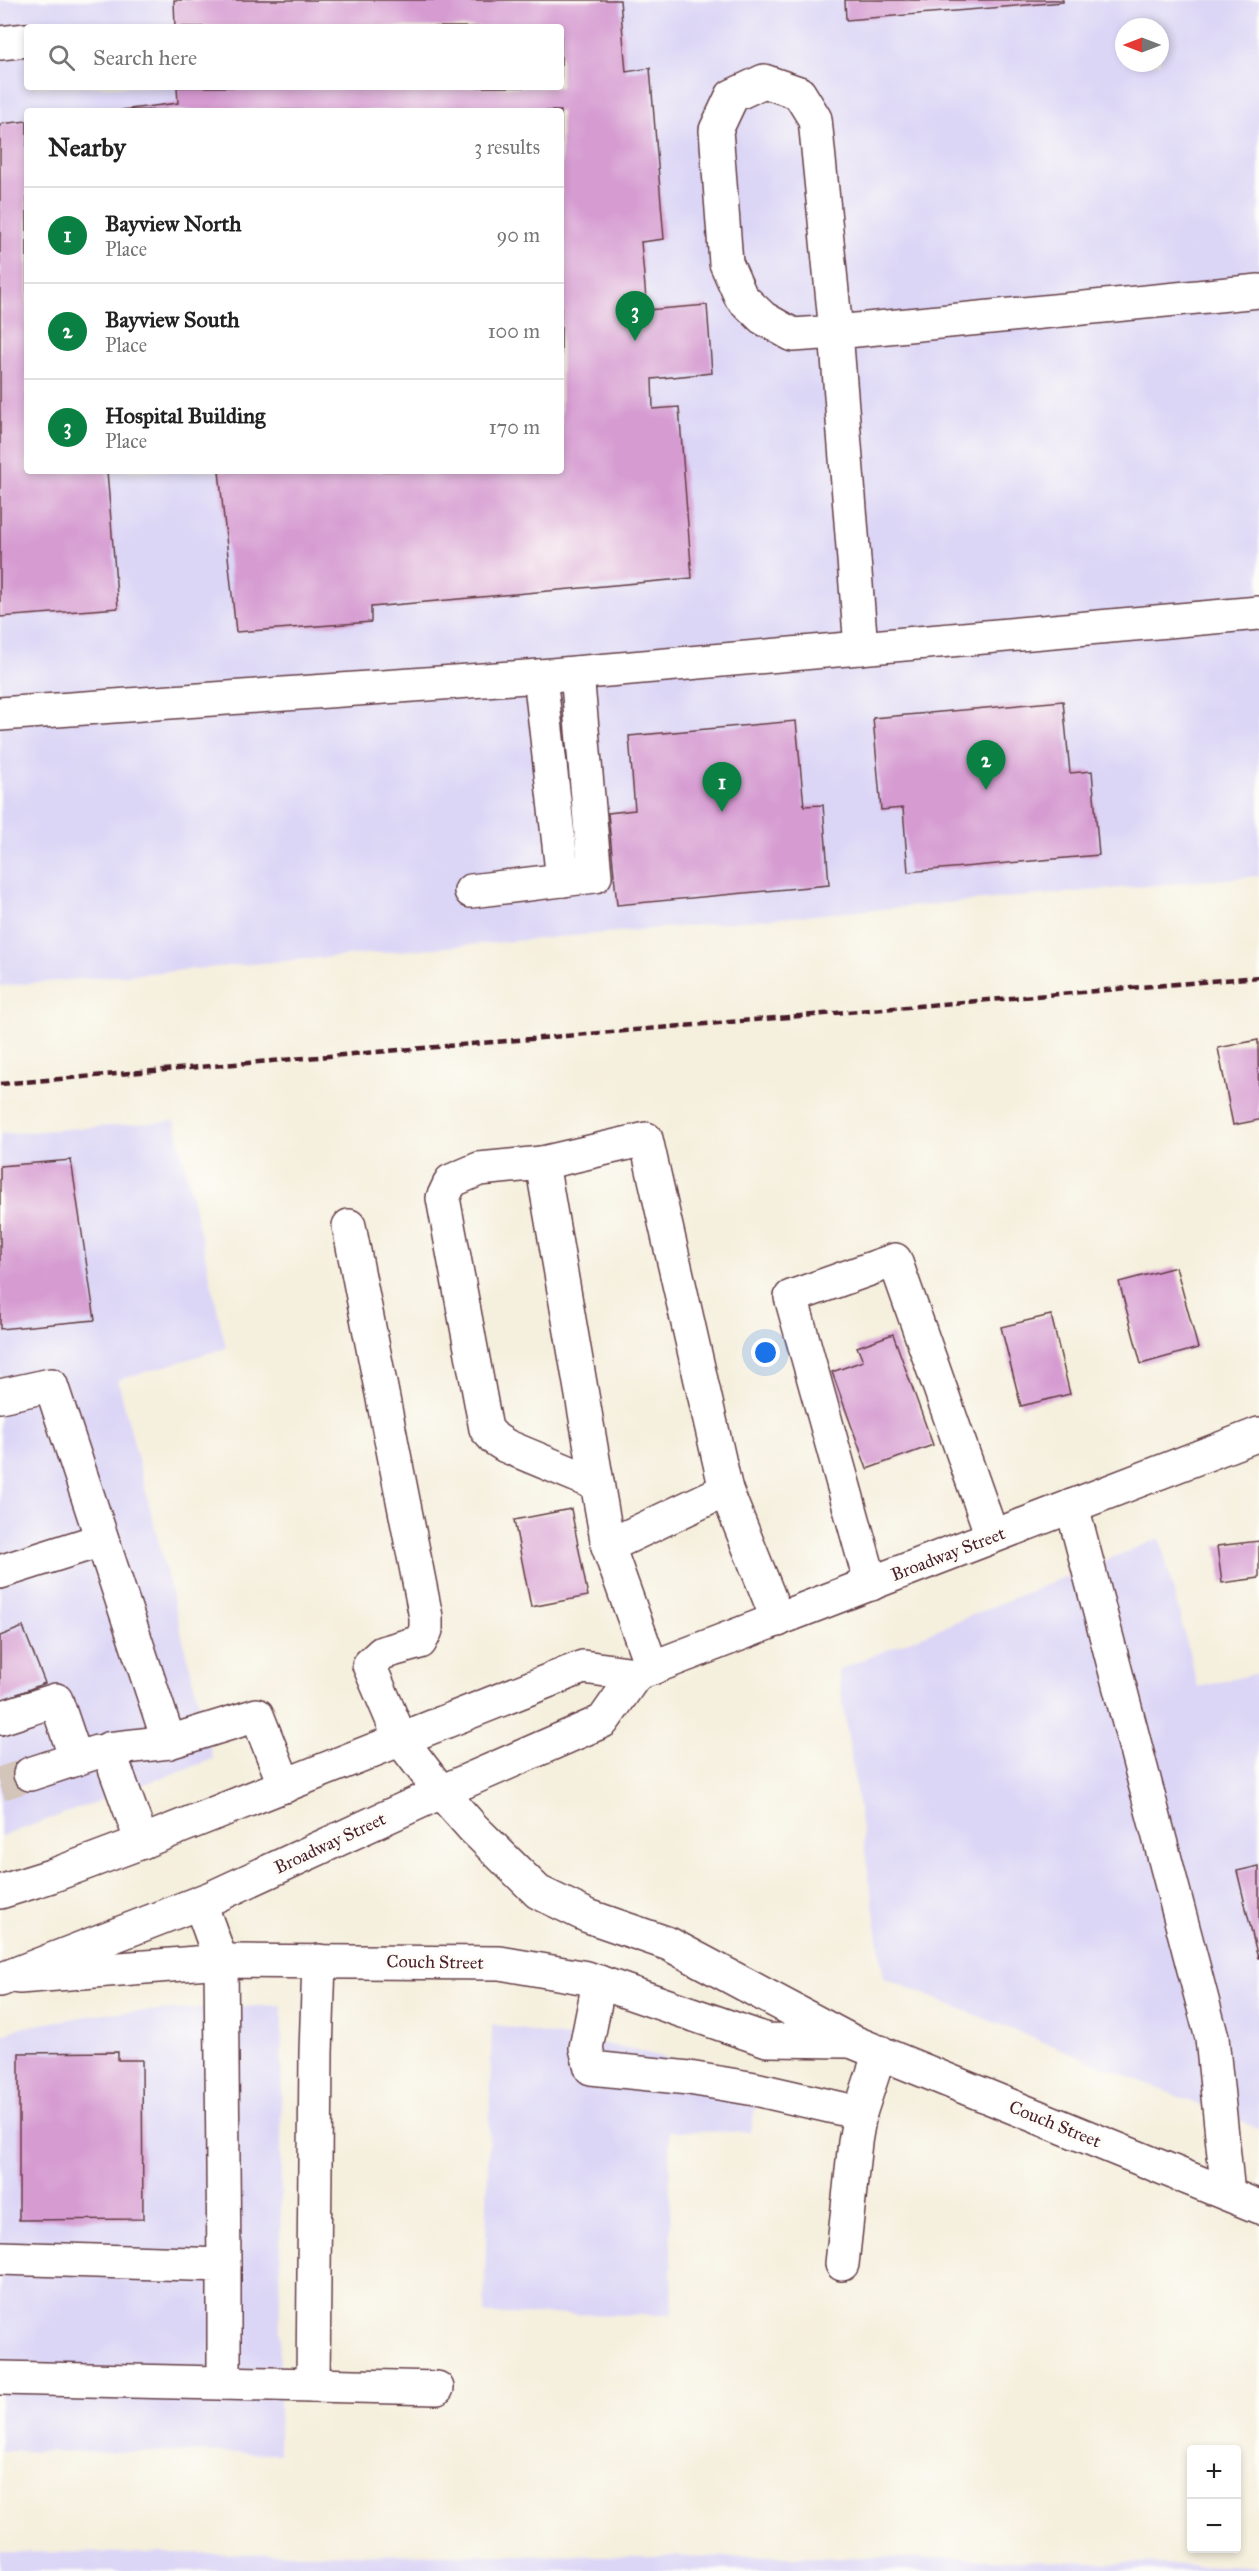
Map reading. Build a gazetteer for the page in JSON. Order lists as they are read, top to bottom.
{
  "streets": {
    "main road": ["Broadway Street", "Couch Street"]
  },
  "crossings": [
    ["Broadway Street", "Couch Street"]
  ],
  "north": "left",
  "page": {
    "search": "Search here",
    "heading": ["Nearby", "3 results"],
    "list": [
      {
        "mark": "1",
        "name": "Bayview North",
        "note": "Place",
        "value": "90 m"
      },
      {
        "mark": "2",
        "name": "Bayview South",
        "note": "Place",
        "value": "100 m"
      },
      {
        "mark": "3",
        "name": "Hospital Building",
        "note": "Place",
        "value": "170 m"
      }
    ],
    "pins": ["3", "2", "1"],
    "map_buttons": ["+", "−"]
  }
}
